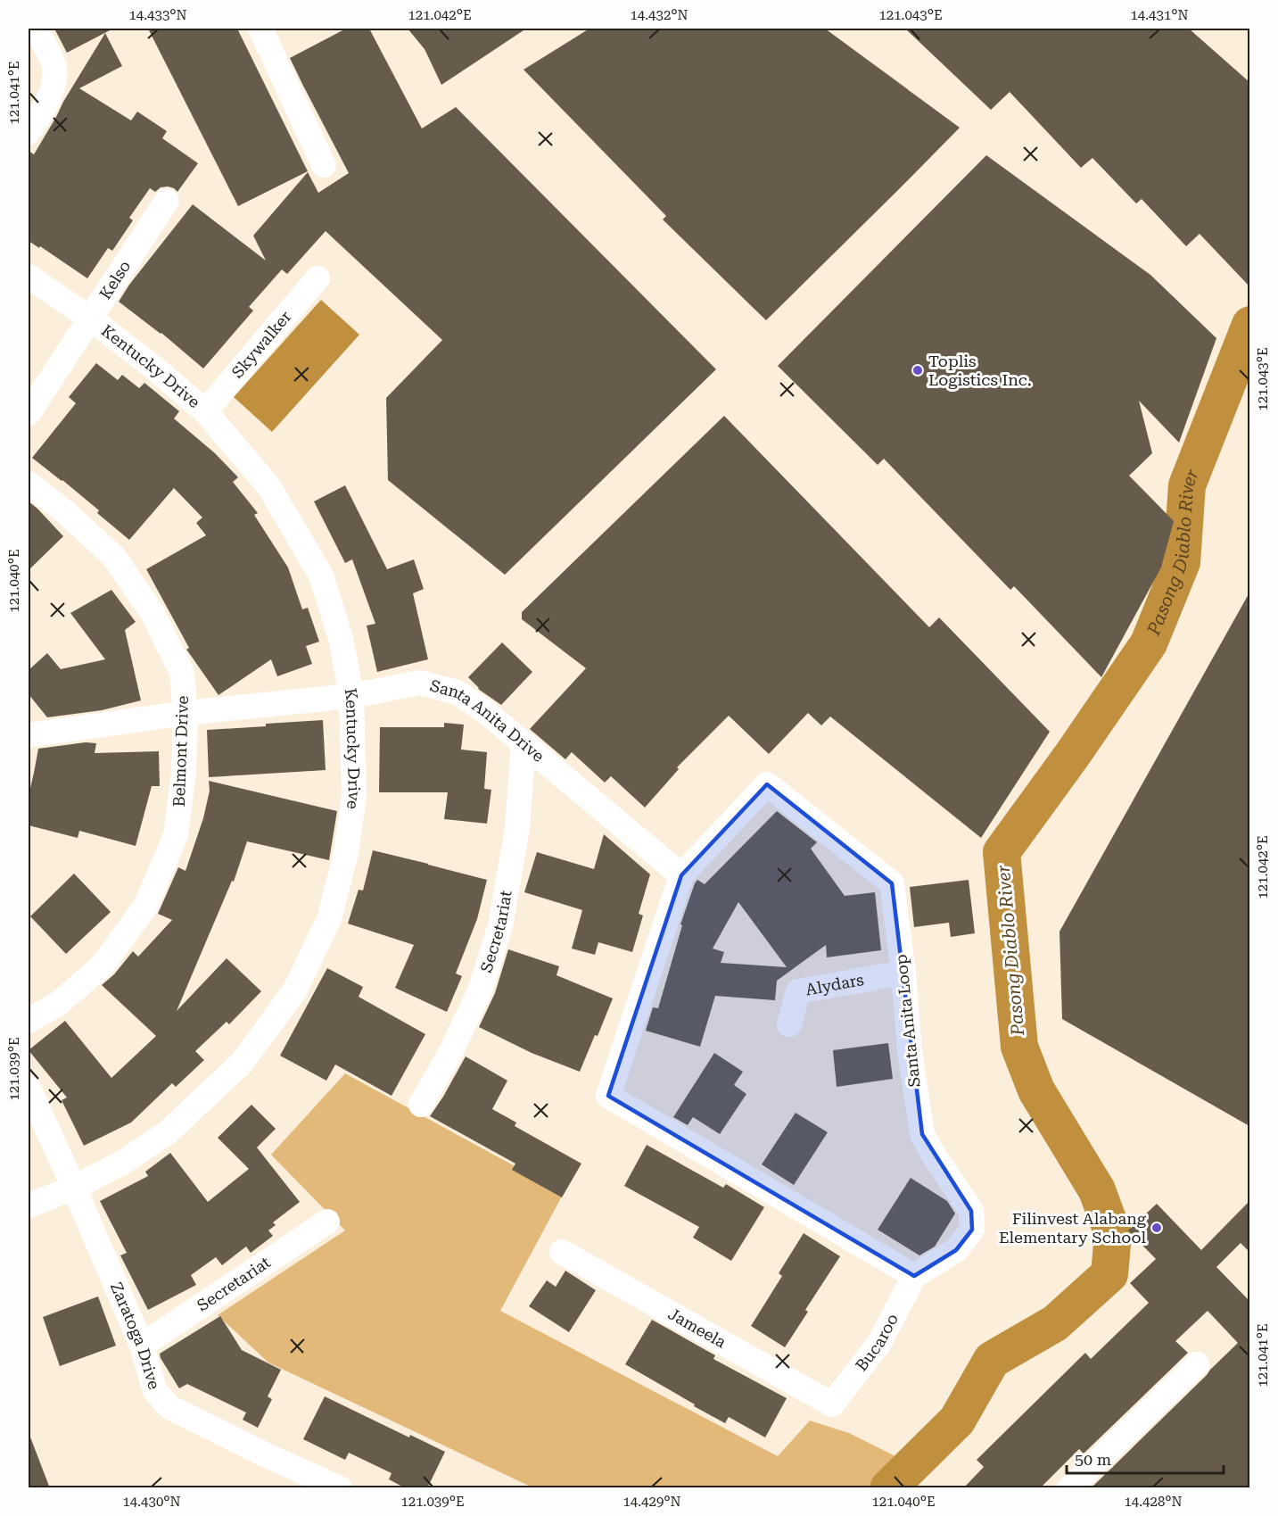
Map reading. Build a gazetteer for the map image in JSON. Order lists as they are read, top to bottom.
{
  "streets": {
    "street": [
      "Kelso",
      "Skywalker",
      "Kentucky Drive",
      "Santa Anita Drive",
      "Belmont Drive",
      "Secretariat",
      "Alydars",
      "Santa Anita Loop",
      "Jameela",
      "Zaratoga Drive",
      "Bucaroo"
    ]
  },
  "crossings": [
    ["Kelso", "Kentucky Drive"],
    ["Skywalker", "Kentucky Drive"],
    ["Kentucky Drive", "Santa Anita Drive"],
    ["Kentucky Drive", "Zaratoga Drive"],
    ["Santa Anita Drive", "Belmont Drive"],
    ["Santa Anita Drive", "Secretariat"],
    ["Santa Anita Drive", "Santa Anita Loop"],
    ["Secretariat", "Zaratoga Drive"],
    ["Alydars", "Santa Anita Loop"],
    ["Santa Anita Loop", "Bucaroo"],
    ["Jameela", "Bucaroo"]
  ],
  "water": ["Pasong Diablo River"],
  "places": ["Toplis Logistics Inc.", "Filinvest Alabang Elementary School"],
  "scale_bar": "50 m",
  "coordinates": [
    "14.433°N",
    "121.042°E",
    "14.432°N",
    "121.043°E",
    "14.431°N",
    "121.041°E",
    "121.040°E",
    "121.039°E",
    "14.430°N",
    "14.429°N",
    "14.428°N"
  ]
}
